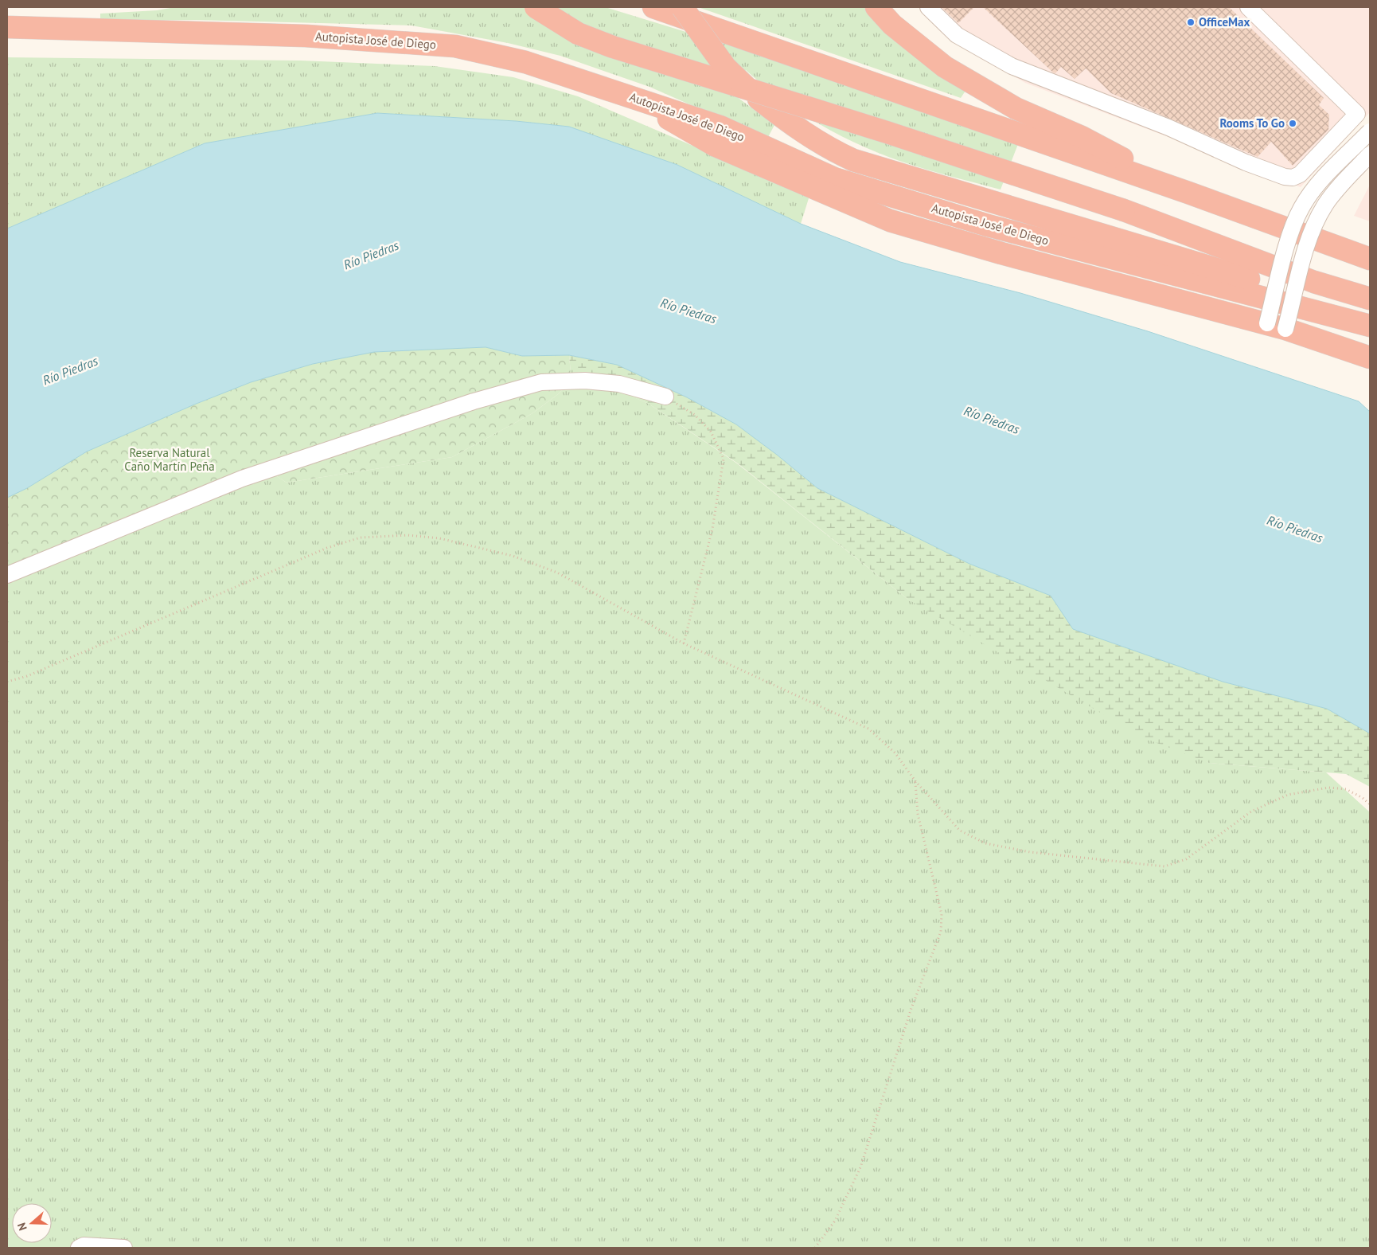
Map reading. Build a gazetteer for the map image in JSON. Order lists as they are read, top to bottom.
{
  "streets": {
    "highway": ["Autopista José de Diego"]
  },
  "water": ["Río Piedras"],
  "parks": ["Reserva Natural Caño Martín Peña"],
  "places": ["OfficeMax", "Rooms To Go"],
  "north": "left"
}
